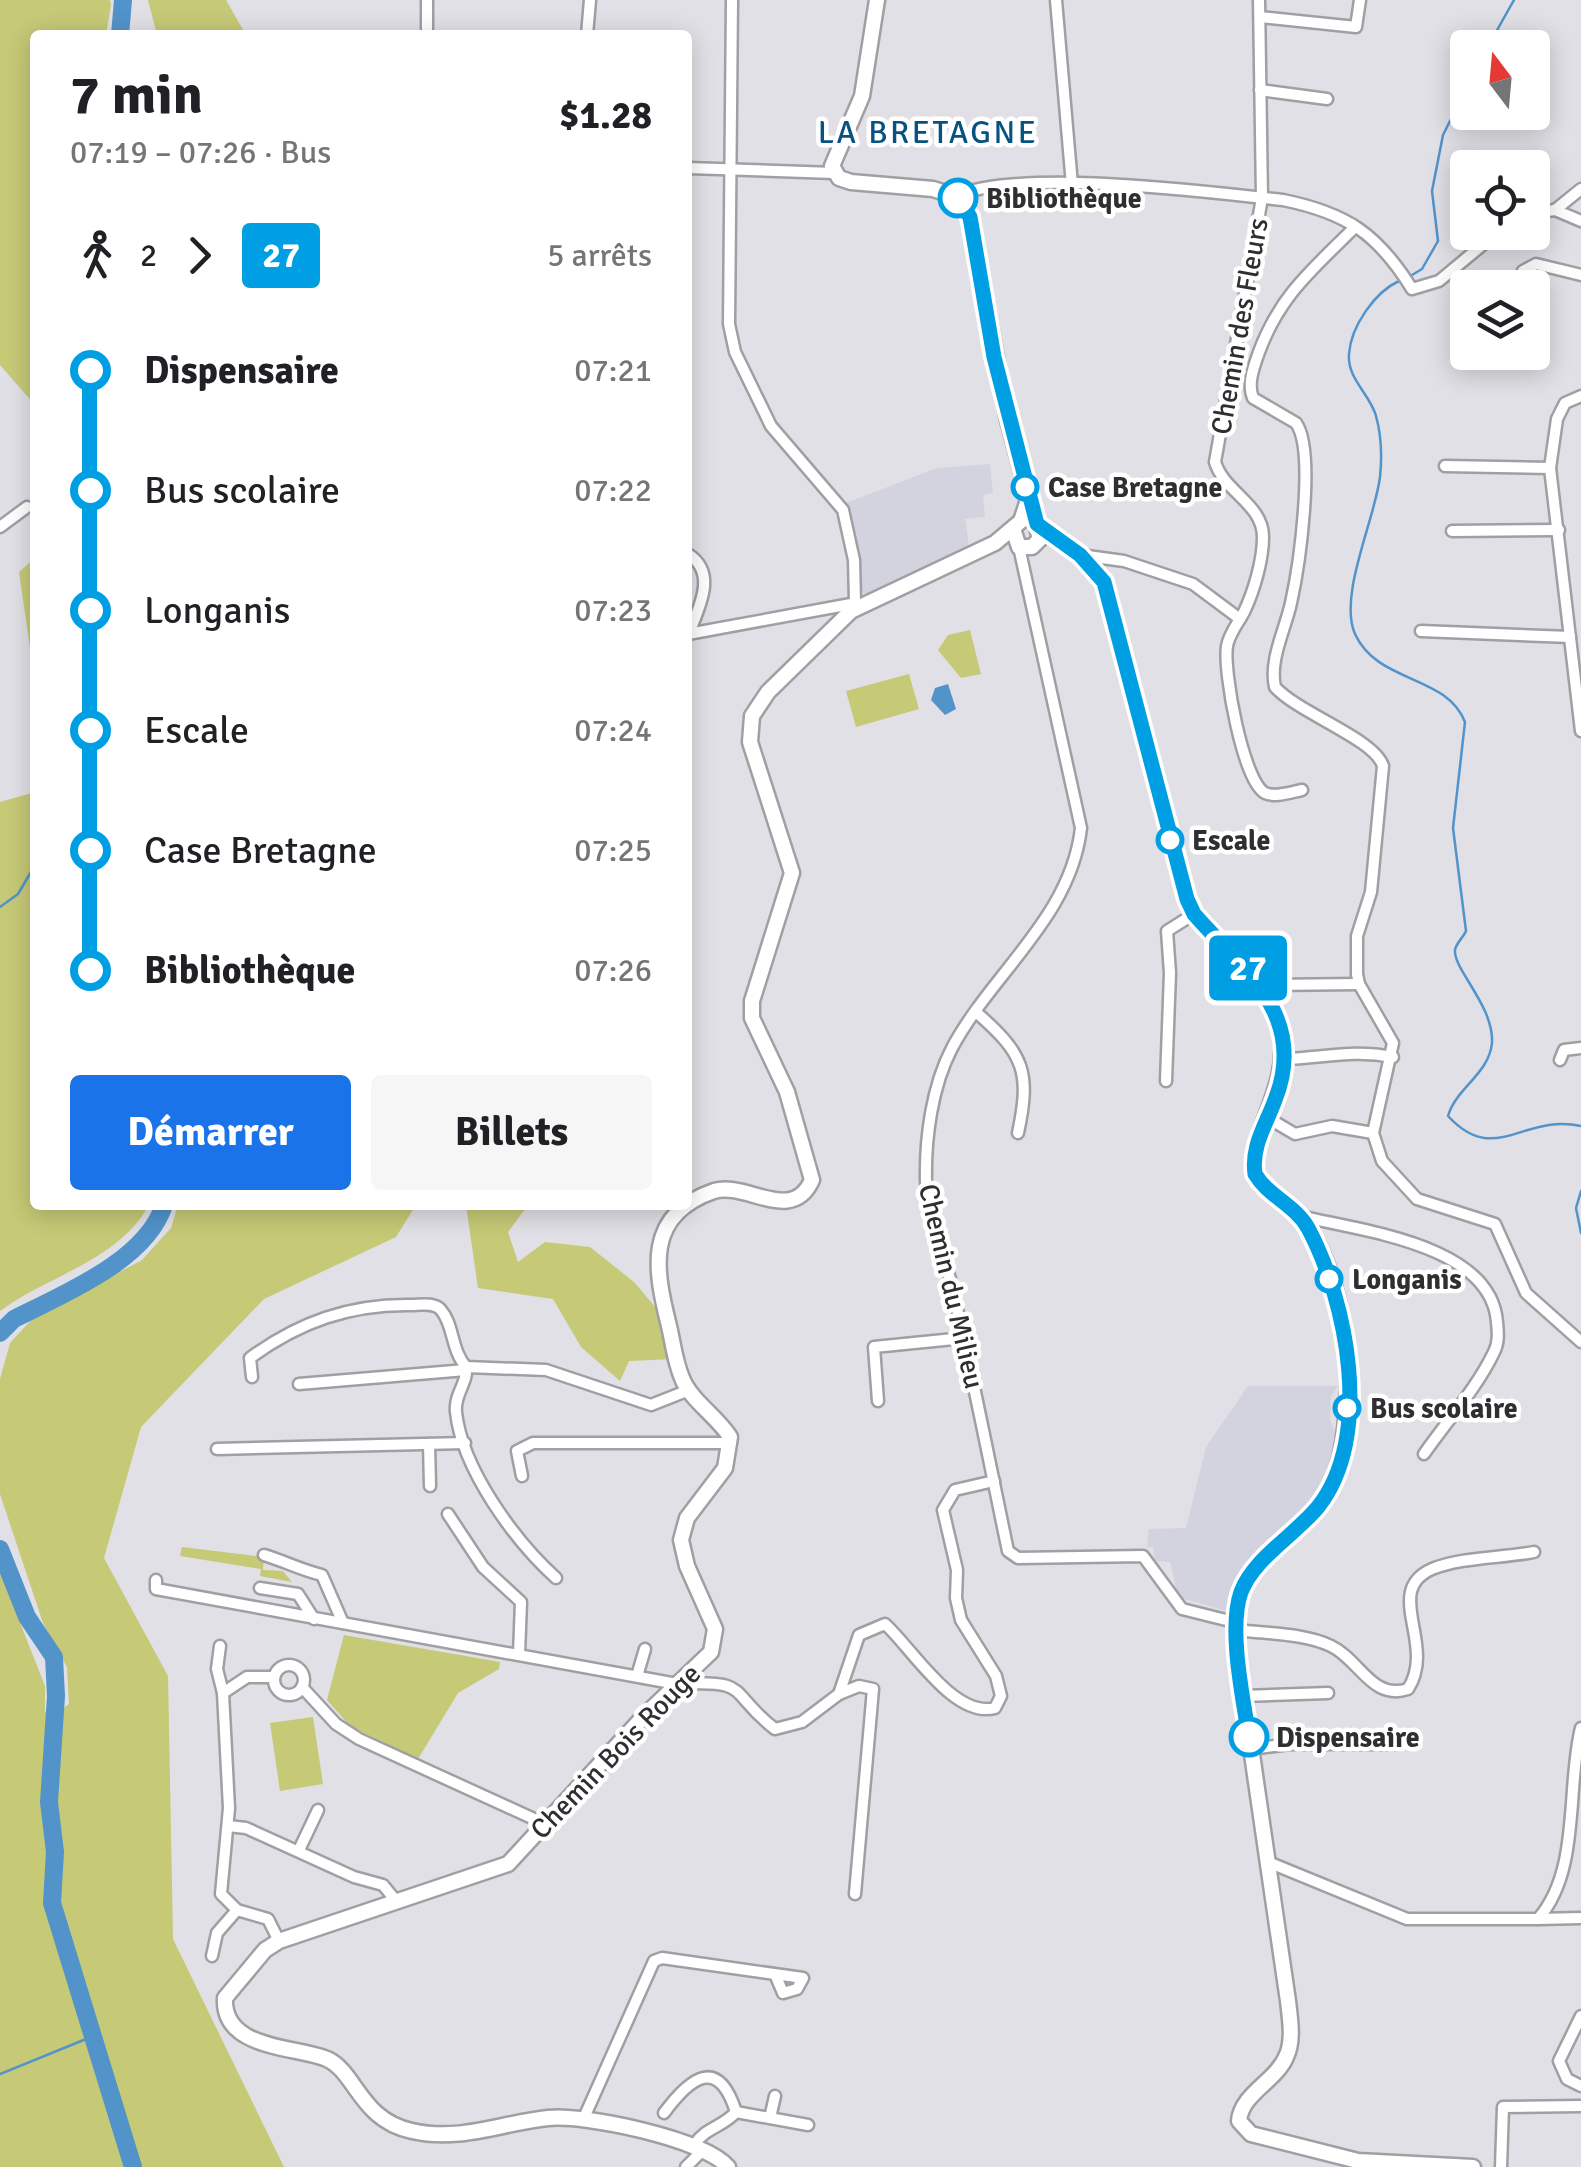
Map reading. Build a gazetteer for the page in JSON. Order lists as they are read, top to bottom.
{
  "streets": {
    "street": ["Chemin des Fleurs", "Chemin du Milieu", "Chemin Bois Rouge"]
  },
  "districts": ["LA BRETAGNE"],
  "places": [
    "Bibliothèque",
    "Case Bretagne",
    "Escale",
    "Longanis",
    "Bus scolaire",
    "Dispensaire"
  ],
  "lines": ["bus line 27"],
  "north": "top",
  "page": {
    "on_map": "27",
    "heading": ["7 min", "07:19 – 07:26 · Bus", "$1.28"],
    "legs": ["2", "27", "5 arrêts"],
    "list": [
      {
        "name": "Dispensaire",
        "value": "07:21"
      },
      {
        "name": "Bus scolaire",
        "value": "07:22"
      },
      {
        "name": "Longanis",
        "value": "07:23"
      },
      {
        "name": "Escale",
        "value": "07:24"
      },
      {
        "name": "Case Bretagne",
        "value": "07:25"
      },
      {
        "name": "Bibliothèque",
        "value": "07:26"
      }
    ],
    "buttons": ["Démarrer", "Billets"]
  }
}
